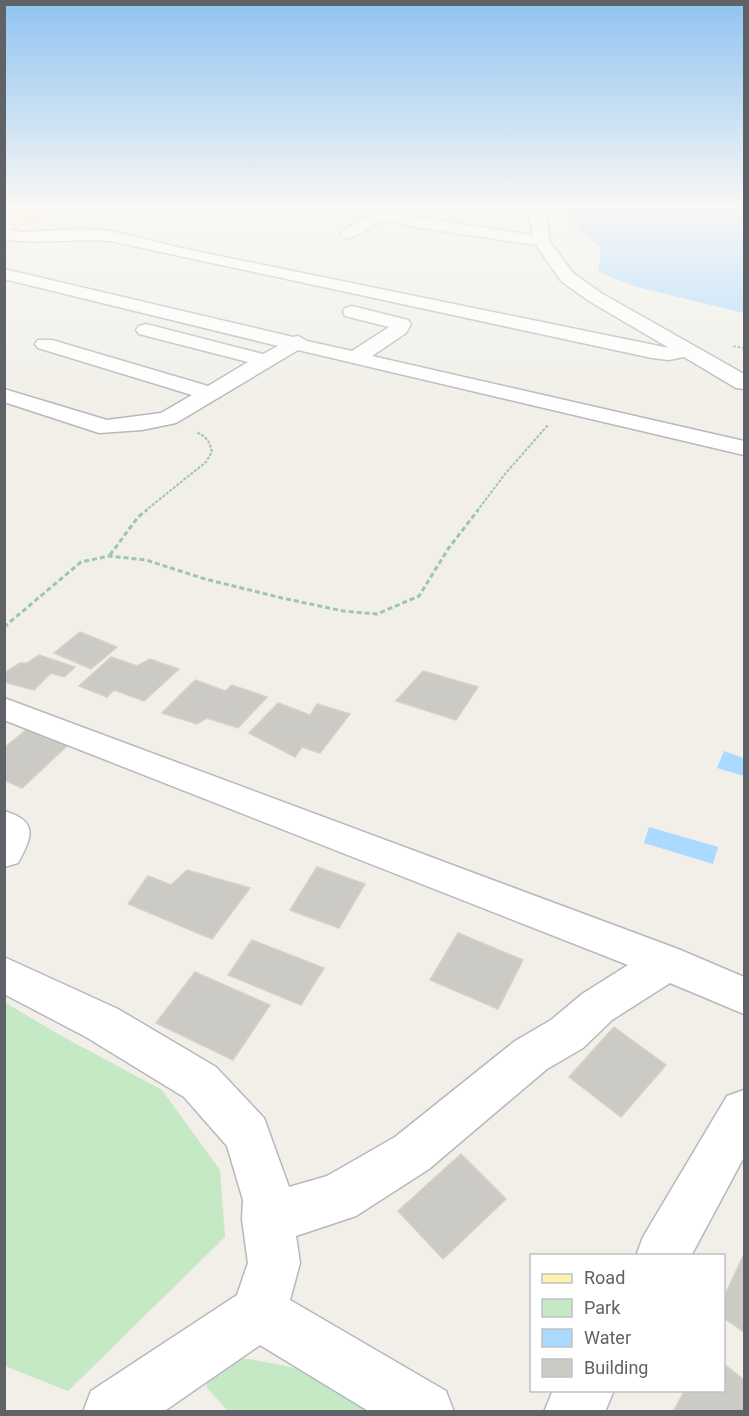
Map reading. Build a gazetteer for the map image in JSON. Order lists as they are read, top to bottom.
{
  "legend": [
    "Road",
    "Park",
    "Water",
    "Building"
  ]
}
